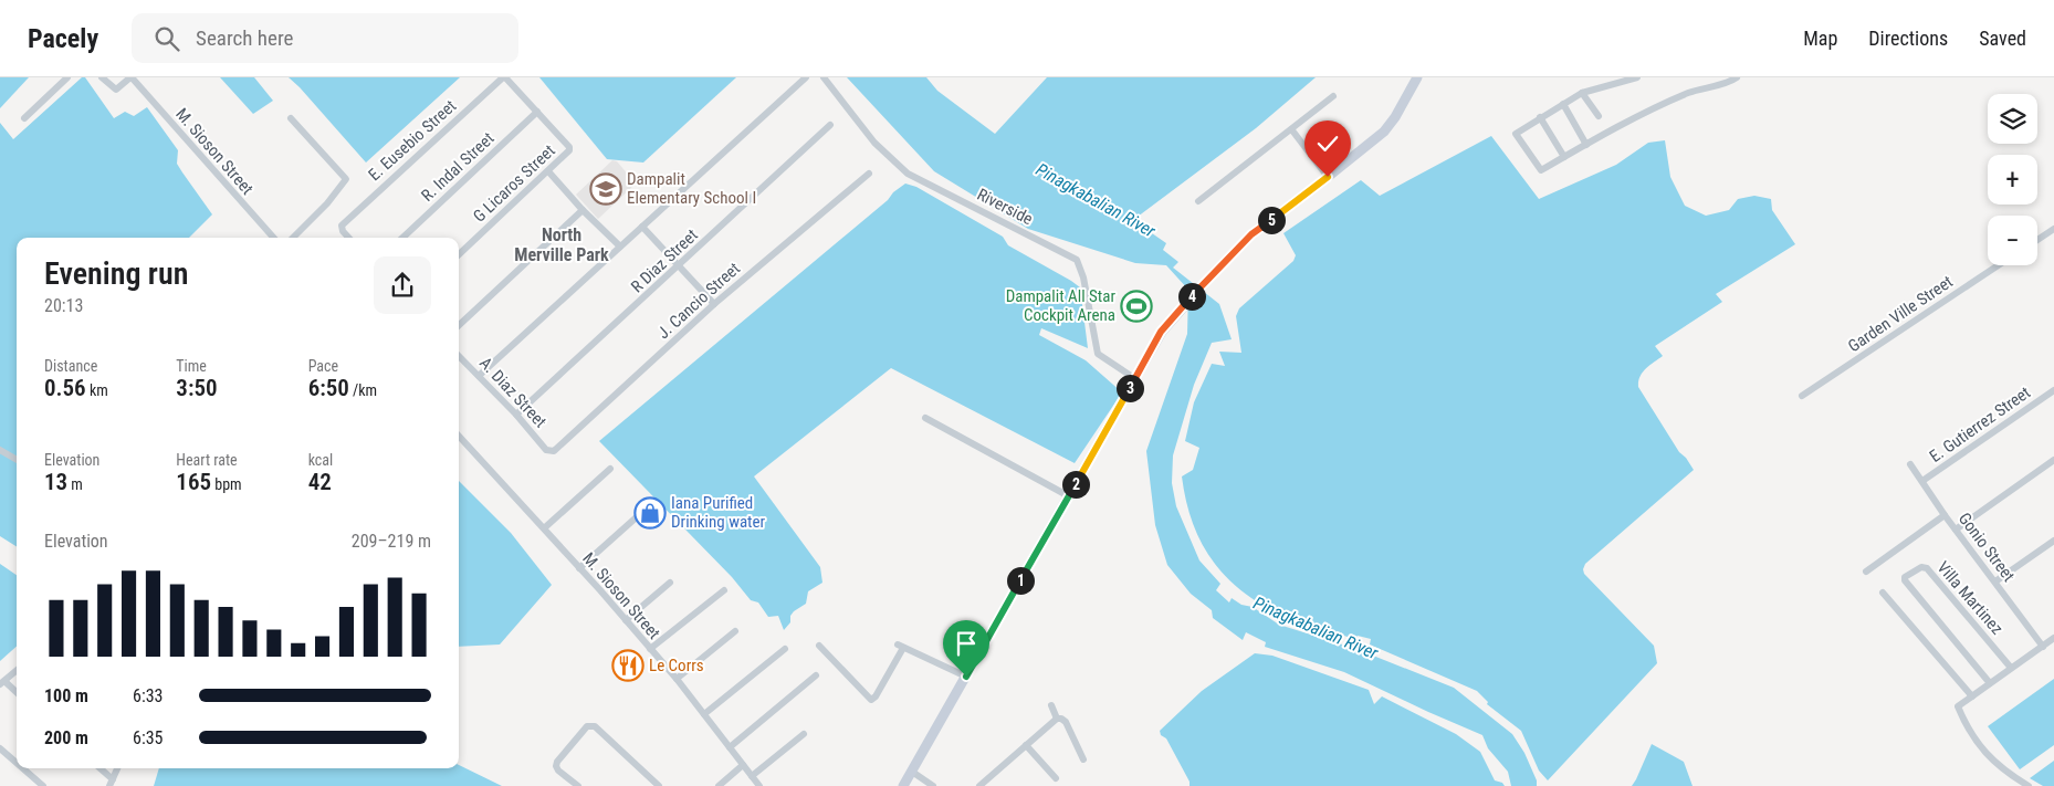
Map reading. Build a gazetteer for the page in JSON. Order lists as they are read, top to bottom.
{
  "streets": {
    "street": [
      "E. Eusebio Street",
      "M. Sioson Street",
      "R. Indal Street",
      "G Licaros Street",
      "Riverside",
      "R Diaz Street",
      "J. Cancio Street",
      "Garden Ville Street",
      "A. Diaz Street",
      "E. Gutierrez Street",
      "Gonio Street",
      "Villa Martinez"
    ]
  },
  "crossings": [
    ["E. Eusebio Street", "G Licaros Street"],
    ["R. Indal Street", "G Licaros Street"],
    ["R Diaz Street", "A. Diaz Street"],
    ["J. Cancio Street", "A. Diaz Street"],
    ["E. Gutierrez Street", "Gonio Street"]
  ],
  "districts": ["North Merville Park"],
  "water": ["Pinagkabalian River"],
  "places": {
    "school or university": ["Dampalit Elementary School I"],
    "sports": ["Dampalit All Star Cockpit Arena"],
    "shop": ["Iana Purified Drinking water"],
    "restaurant": ["Le Corrs"]
  },
  "page": {
    "header": "Pacely",
    "search": "Search here",
    "nav": ["Map", "Directions", "Saved"],
    "map_buttons": ["+", "−"],
    "pins": [
      "5",
      "4",
      "3",
      "2",
      "1"
    ],
    "heading": ["Evening run", "20:13"],
    "stats": [
      ["Distance", "0.56 km"],
      ["Time", "3:50"],
      ["Pace", "6:50 /km"],
      ["Elevation", "13 m"],
      ["Heart rate", "165 bpm"],
      ["kcal", "42"]
    ],
    "chart": ["Elevation", "209–219 m"],
    "list": [
      {
        "name": "100 m",
        "note": "6:33"
      },
      {
        "name": "200 m",
        "note": "6:35"
      }
    ]
  }
}
